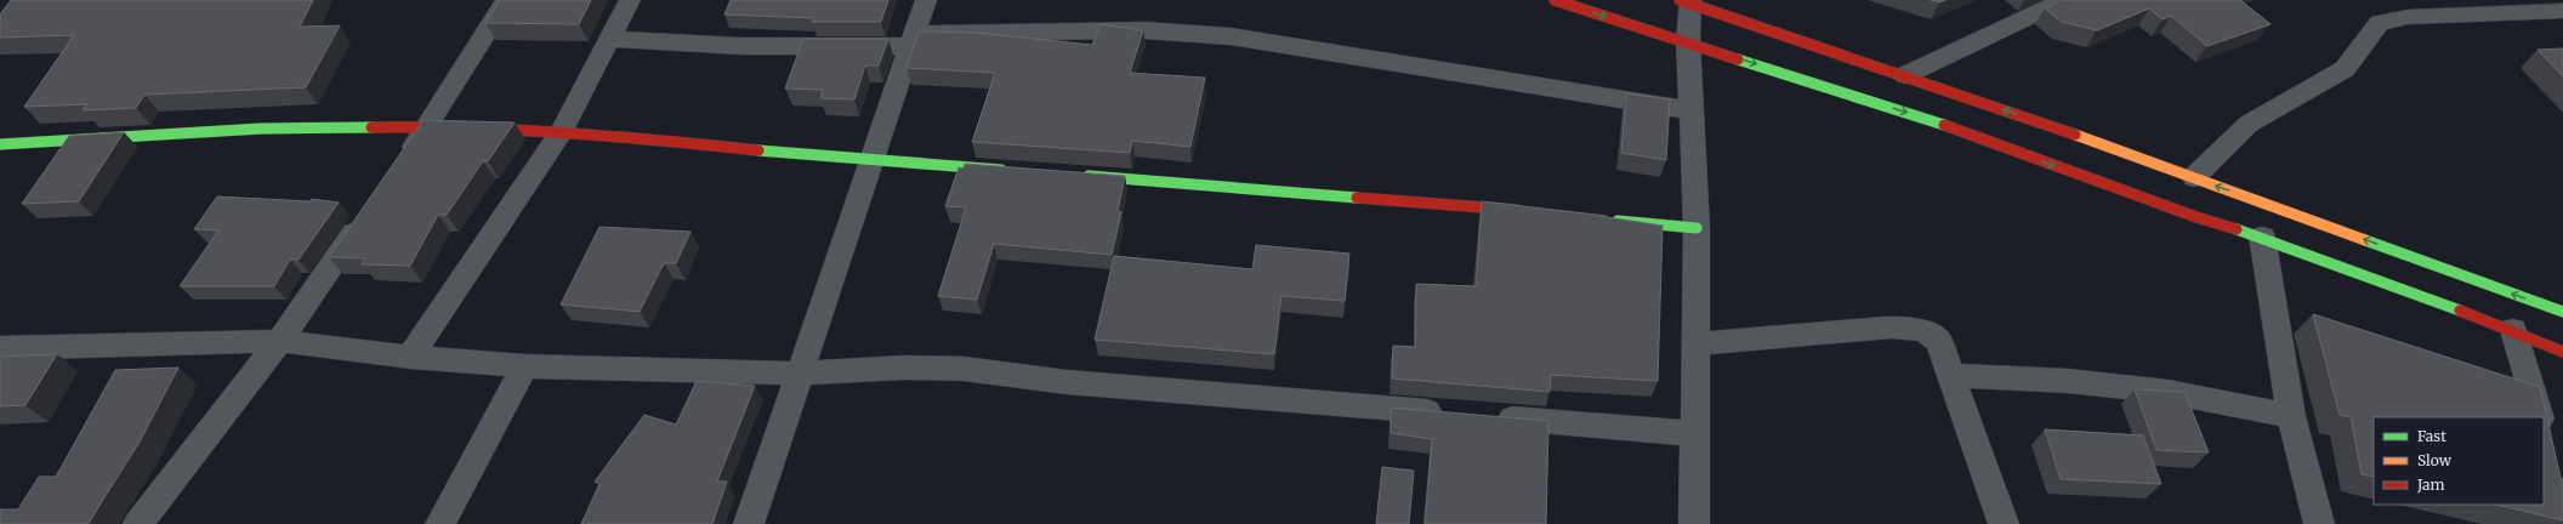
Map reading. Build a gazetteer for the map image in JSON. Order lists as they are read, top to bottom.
{
  "legend": ["Fast", "Slow", "Jam"]
}
